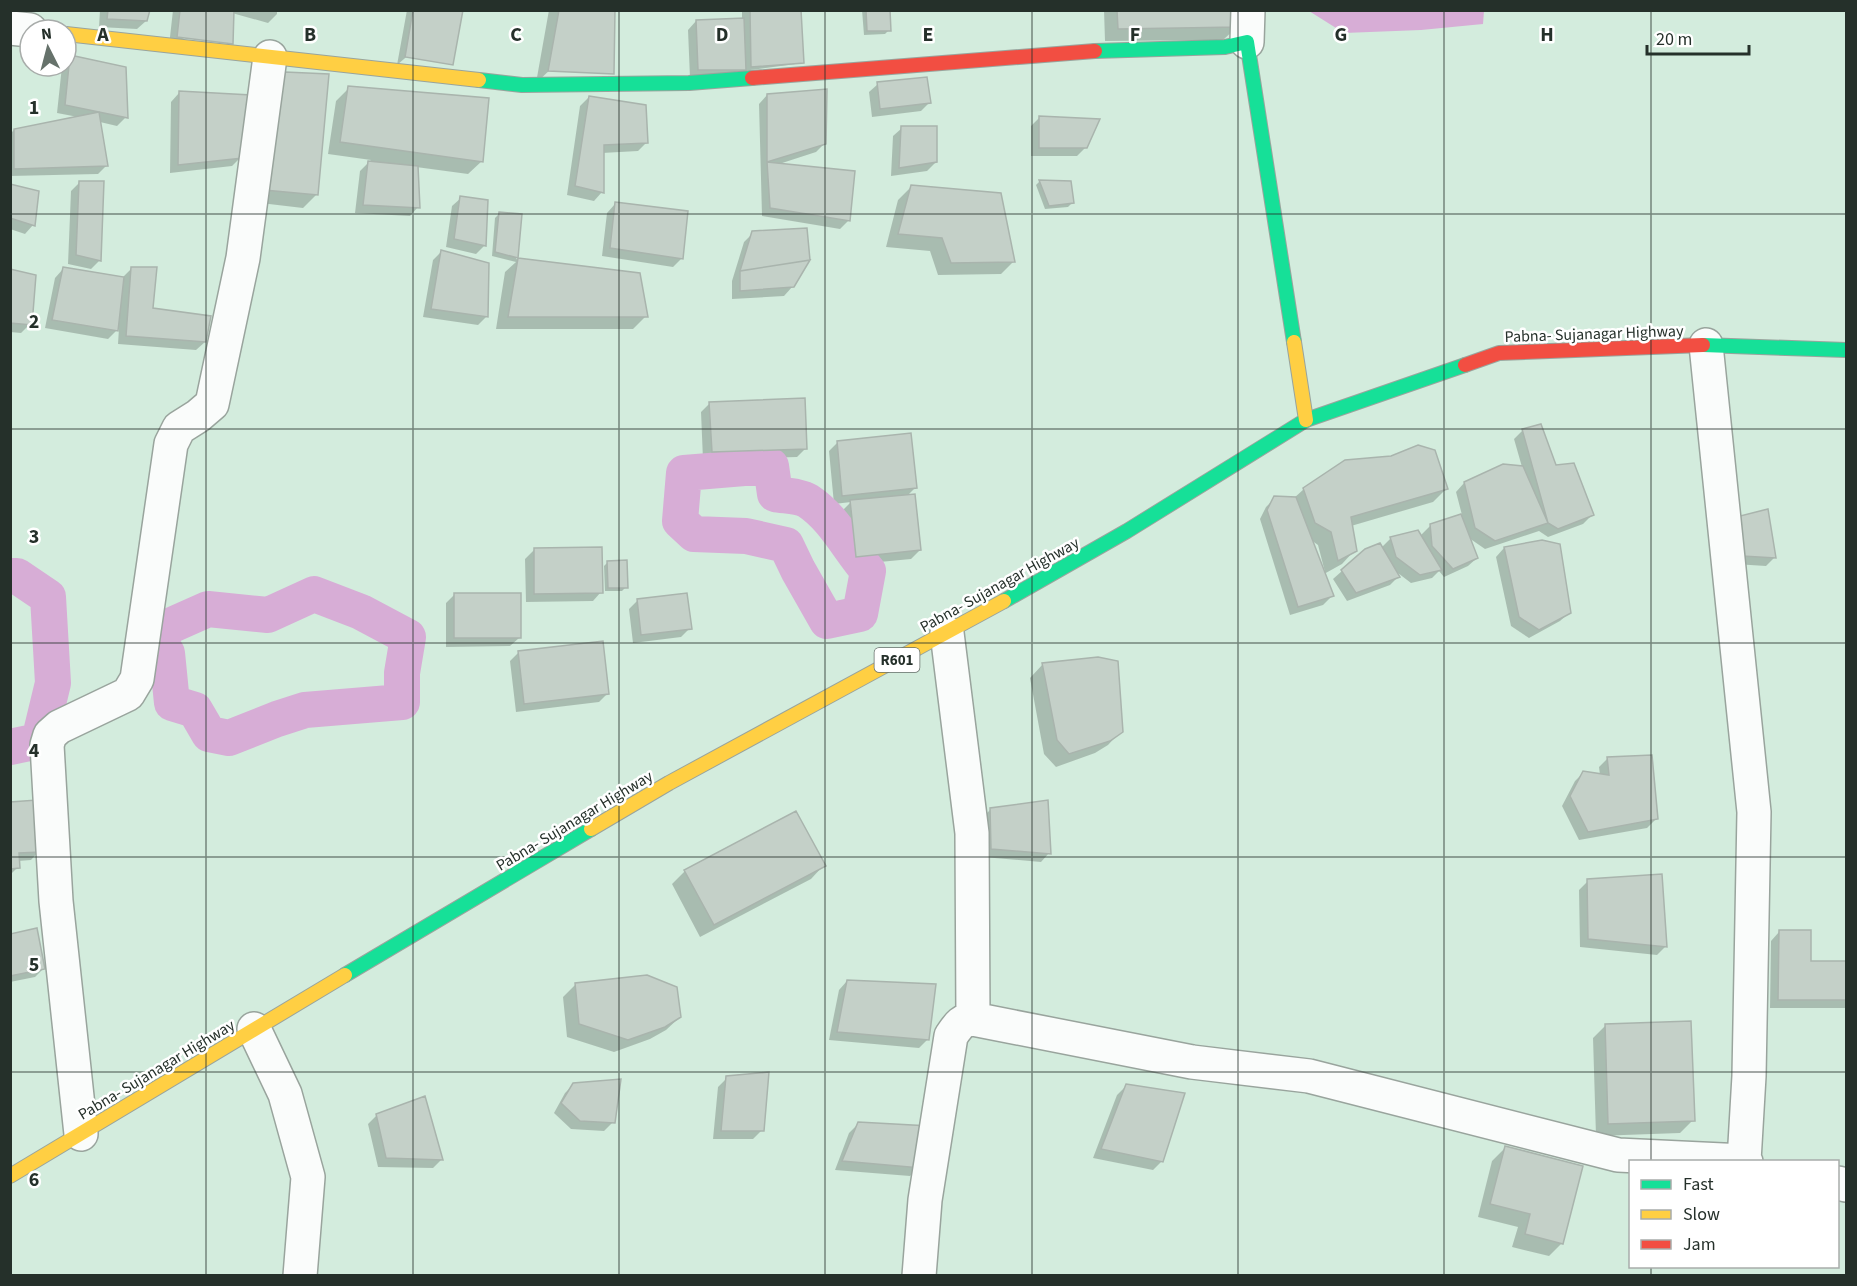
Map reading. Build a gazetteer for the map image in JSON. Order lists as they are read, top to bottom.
{
  "streets": {
    "main road": ["Pabna- Sujanagar Highway", "R601"]
  },
  "legend": ["Fast", "Slow", "Jam"],
  "scale_bar": "20 m",
  "north": "top",
  "grid": {
    "columns": [
      "A",
      "B",
      "C",
      "D",
      "E",
      "F",
      "G",
      "H"
    ],
    "rows": [
      "1",
      "2",
      "3",
      "4",
      "5",
      "6"
    ]
  }
}
